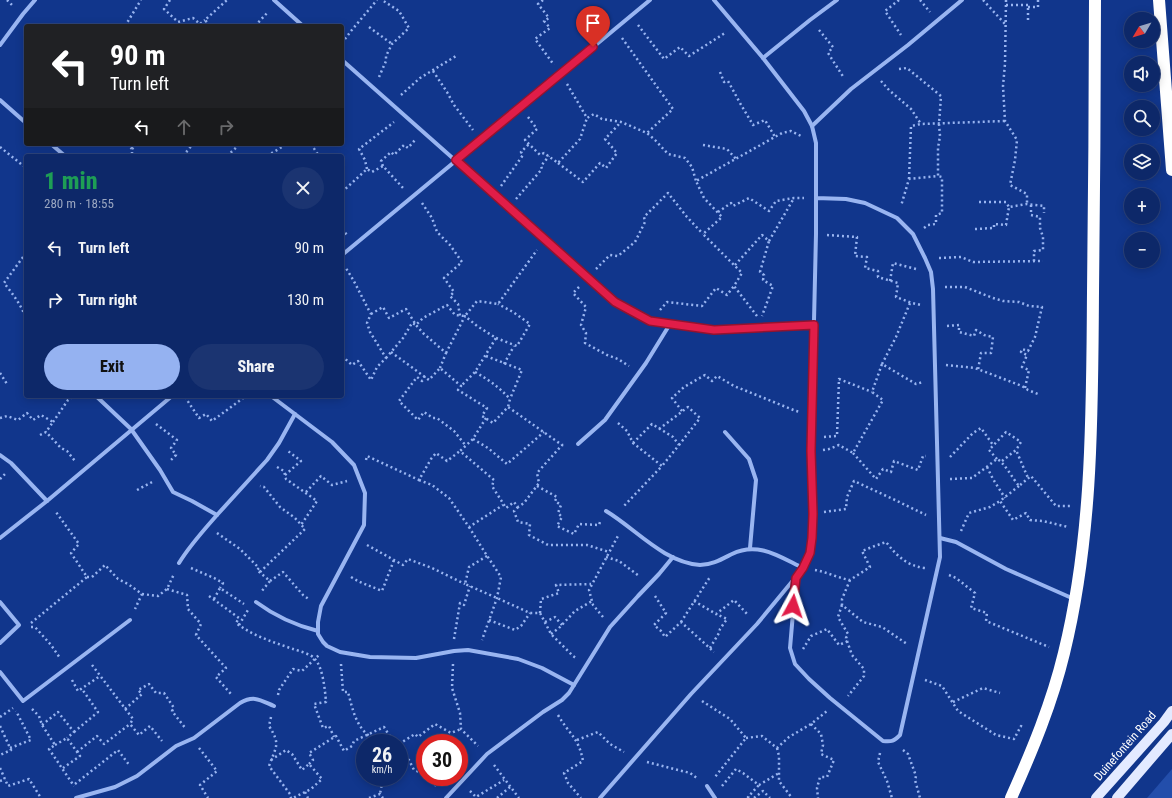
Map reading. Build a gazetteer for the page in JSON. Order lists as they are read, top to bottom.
{
  "streets": {
    "main road": ["Duinefontein Road"]
  },
  "north": "bottom left",
  "page": {
    "map_buttons": ["+", "−"],
    "turn": ["90 m", "Turn left"],
    "heading": ["1 min", "280 m · 18:55"],
    "list": [
      {
        "name": "Turn left",
        "value": "90 m"
      },
      {
        "name": "Turn right",
        "value": "130 m"
      }
    ],
    "buttons": ["Exit", "Share"],
    "speed": "26 km/h",
    "limit": "30"
  }
}
